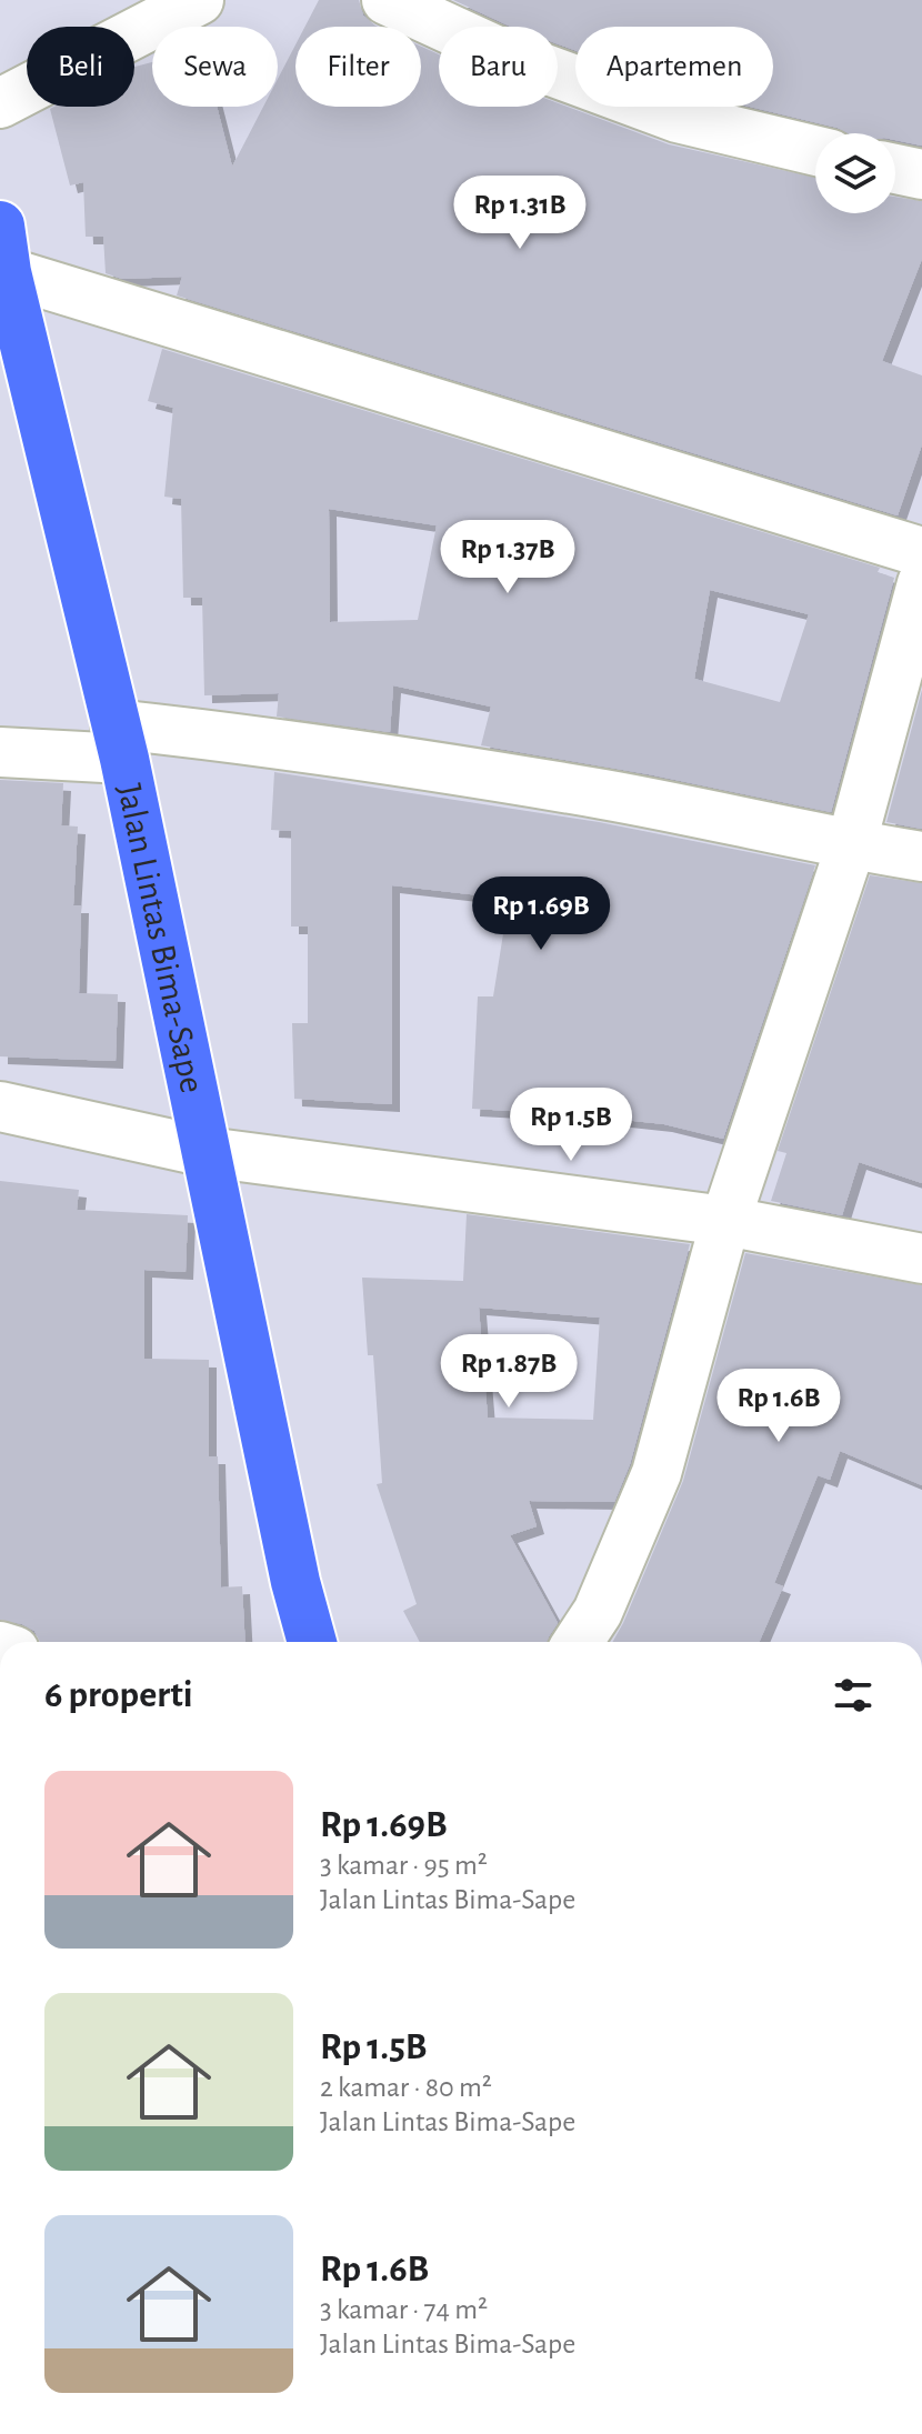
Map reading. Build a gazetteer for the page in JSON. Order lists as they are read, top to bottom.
{
  "streets": {
    "highway": ["Jalan Lintas Bima-Sape"]
  },
  "page": {
    "chip": [
      "Beli",
      "Sewa",
      "Filter",
      "Baru",
      "Apartemen"
    ],
    "price": [
      "Rp 1.31B",
      "Rp 1.37B",
      "Rp 1.69B",
      "Rp 1.5B",
      "Rp 1.87B",
      "Rp 1.6B"
    ],
    "heading": "6 properti",
    "list": [
      {
        "name": "Rp 1.69B",
        "note": "3 kamar · 95 m² · Jalan Lintas Bima-Sape"
      },
      {
        "name": "Rp 1.5B",
        "note": "2 kamar · 80 m² · Jalan Lintas Bima-Sape"
      },
      {
        "name": "Rp 1.6B",
        "note": "3 kamar · 74 m² · Jalan Lintas Bima-Sape"
      }
    ]
  }
}
